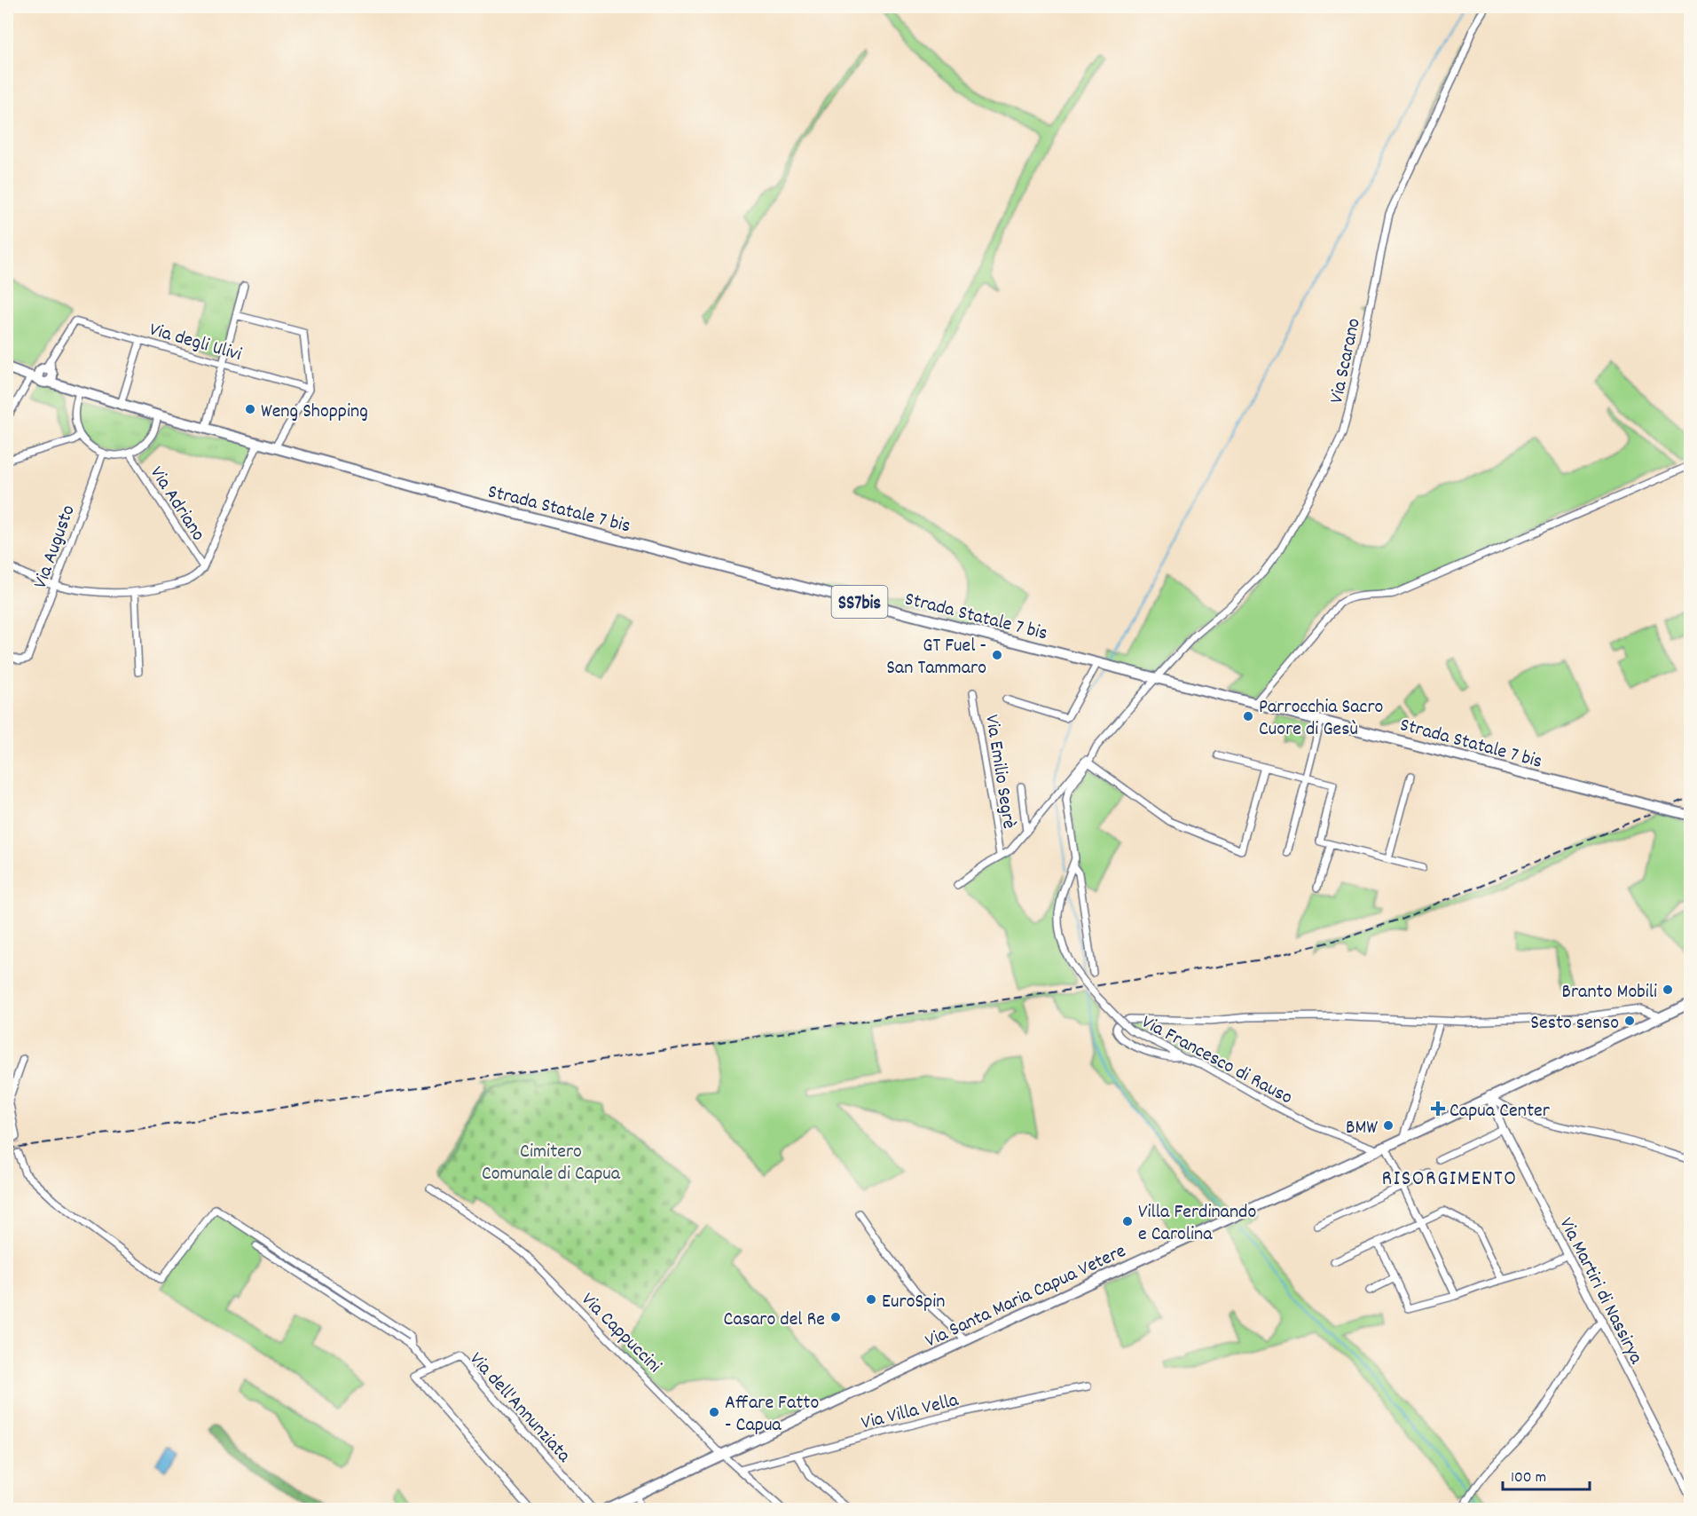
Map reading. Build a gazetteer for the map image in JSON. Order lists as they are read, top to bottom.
{
  "streets": {
    "main road": ["Strada Statale 7 bis", "SS7bis", "Via Santa Maria Capua Vetere"],
    "street": [
      "Via degli Ulivi",
      "Via Scarano",
      "Via Adriano",
      "Via Augusto",
      "Via Emilio Segrè",
      "Via Francesco di Rauso",
      "Via Martiri di Nassirya",
      "Via Cappuccini",
      "Via dell'Annunziata",
      "Via Villa Vella"
    ]
  },
  "crossings": [
    ["Via degli Ulivi", "SS7bis"],
    ["Via Scarano", "Strada Statale 7 bis"],
    ["Strada Statale 7 bis", "SS7bis"],
    ["Via Francesco di Rauso", "Via Santa Maria Capua Vetere"],
    ["Via Martiri di Nassirya", "Via Santa Maria Capua Vetere"],
    ["Via Santa Maria Capua Vetere", "Via Cappuccini"],
    ["Via Cappuccini", "Via Villa Vella"]
  ],
  "districts": ["RISORGIMENTO"],
  "parks": ["Cimitero Comunale di Capua"],
  "places": {
    "other": [
      "Weng Shopping",
      "GT Fuel - San Tammaro",
      "Parrocchia Sacro Cuore di Gesù",
      "Branto Mobili",
      "Sesto senso",
      "BMW",
      "Villa Ferdinando e Carolina",
      "EuroSpin",
      "Casaro del Re",
      "Affare Fatto - Capua"
    ],
    "health": ["Capua Center"]
  },
  "scale_bar": "100 m"
}
